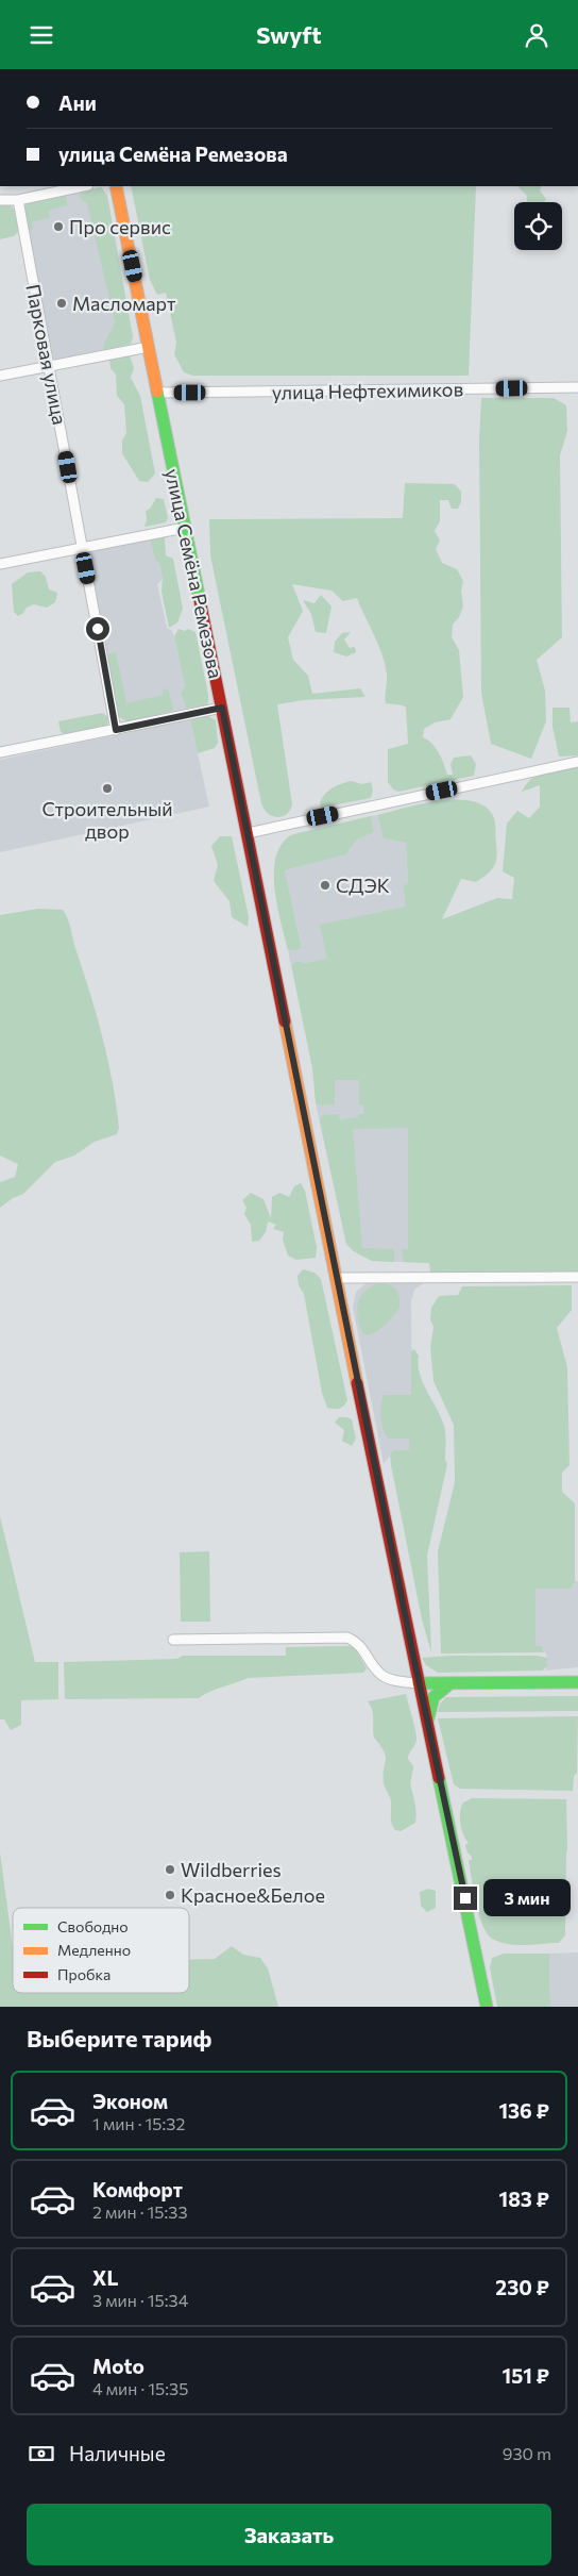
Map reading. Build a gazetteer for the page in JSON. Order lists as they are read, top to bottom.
{
  "streets": {
    "main road": ["улица Семёна Ремезова"],
    "street": ["Парковая улица", "улица Нефтехимиков"]
  },
  "crossings": [
    ["улица Нефтехимиков", "улица Семёна Ремезова"]
  ],
  "places": [
    "Про сервис",
    "Масломарт",
    "Строительный двор",
    "СДЭК",
    "Wildberries",
    "Красное&Белое"
  ],
  "legend": ["Свободно", "Медленно", "Пробка"],
  "page": {
    "header": "Swyft",
    "banner": ["Ани", "улица Семёна Ремезова"],
    "bubble": "3 мин",
    "heading": "Выберите тариф",
    "list": [
      {
        "name": "Эконом",
        "note": "1 мин · 15:32",
        "value": "136 ₽"
      },
      {
        "name": "Комфорт",
        "note": "2 мин · 15:33",
        "value": "183 ₽"
      },
      {
        "name": "XL",
        "note": "3 мин · 15:34",
        "value": "230 ₽"
      },
      {
        "name": "Moto",
        "note": "4 мин · 15:35",
        "value": "151 ₽"
      }
    ],
    "pay": ["Наличные", "930 m"],
    "buttons": "Заказать"
  }
}
